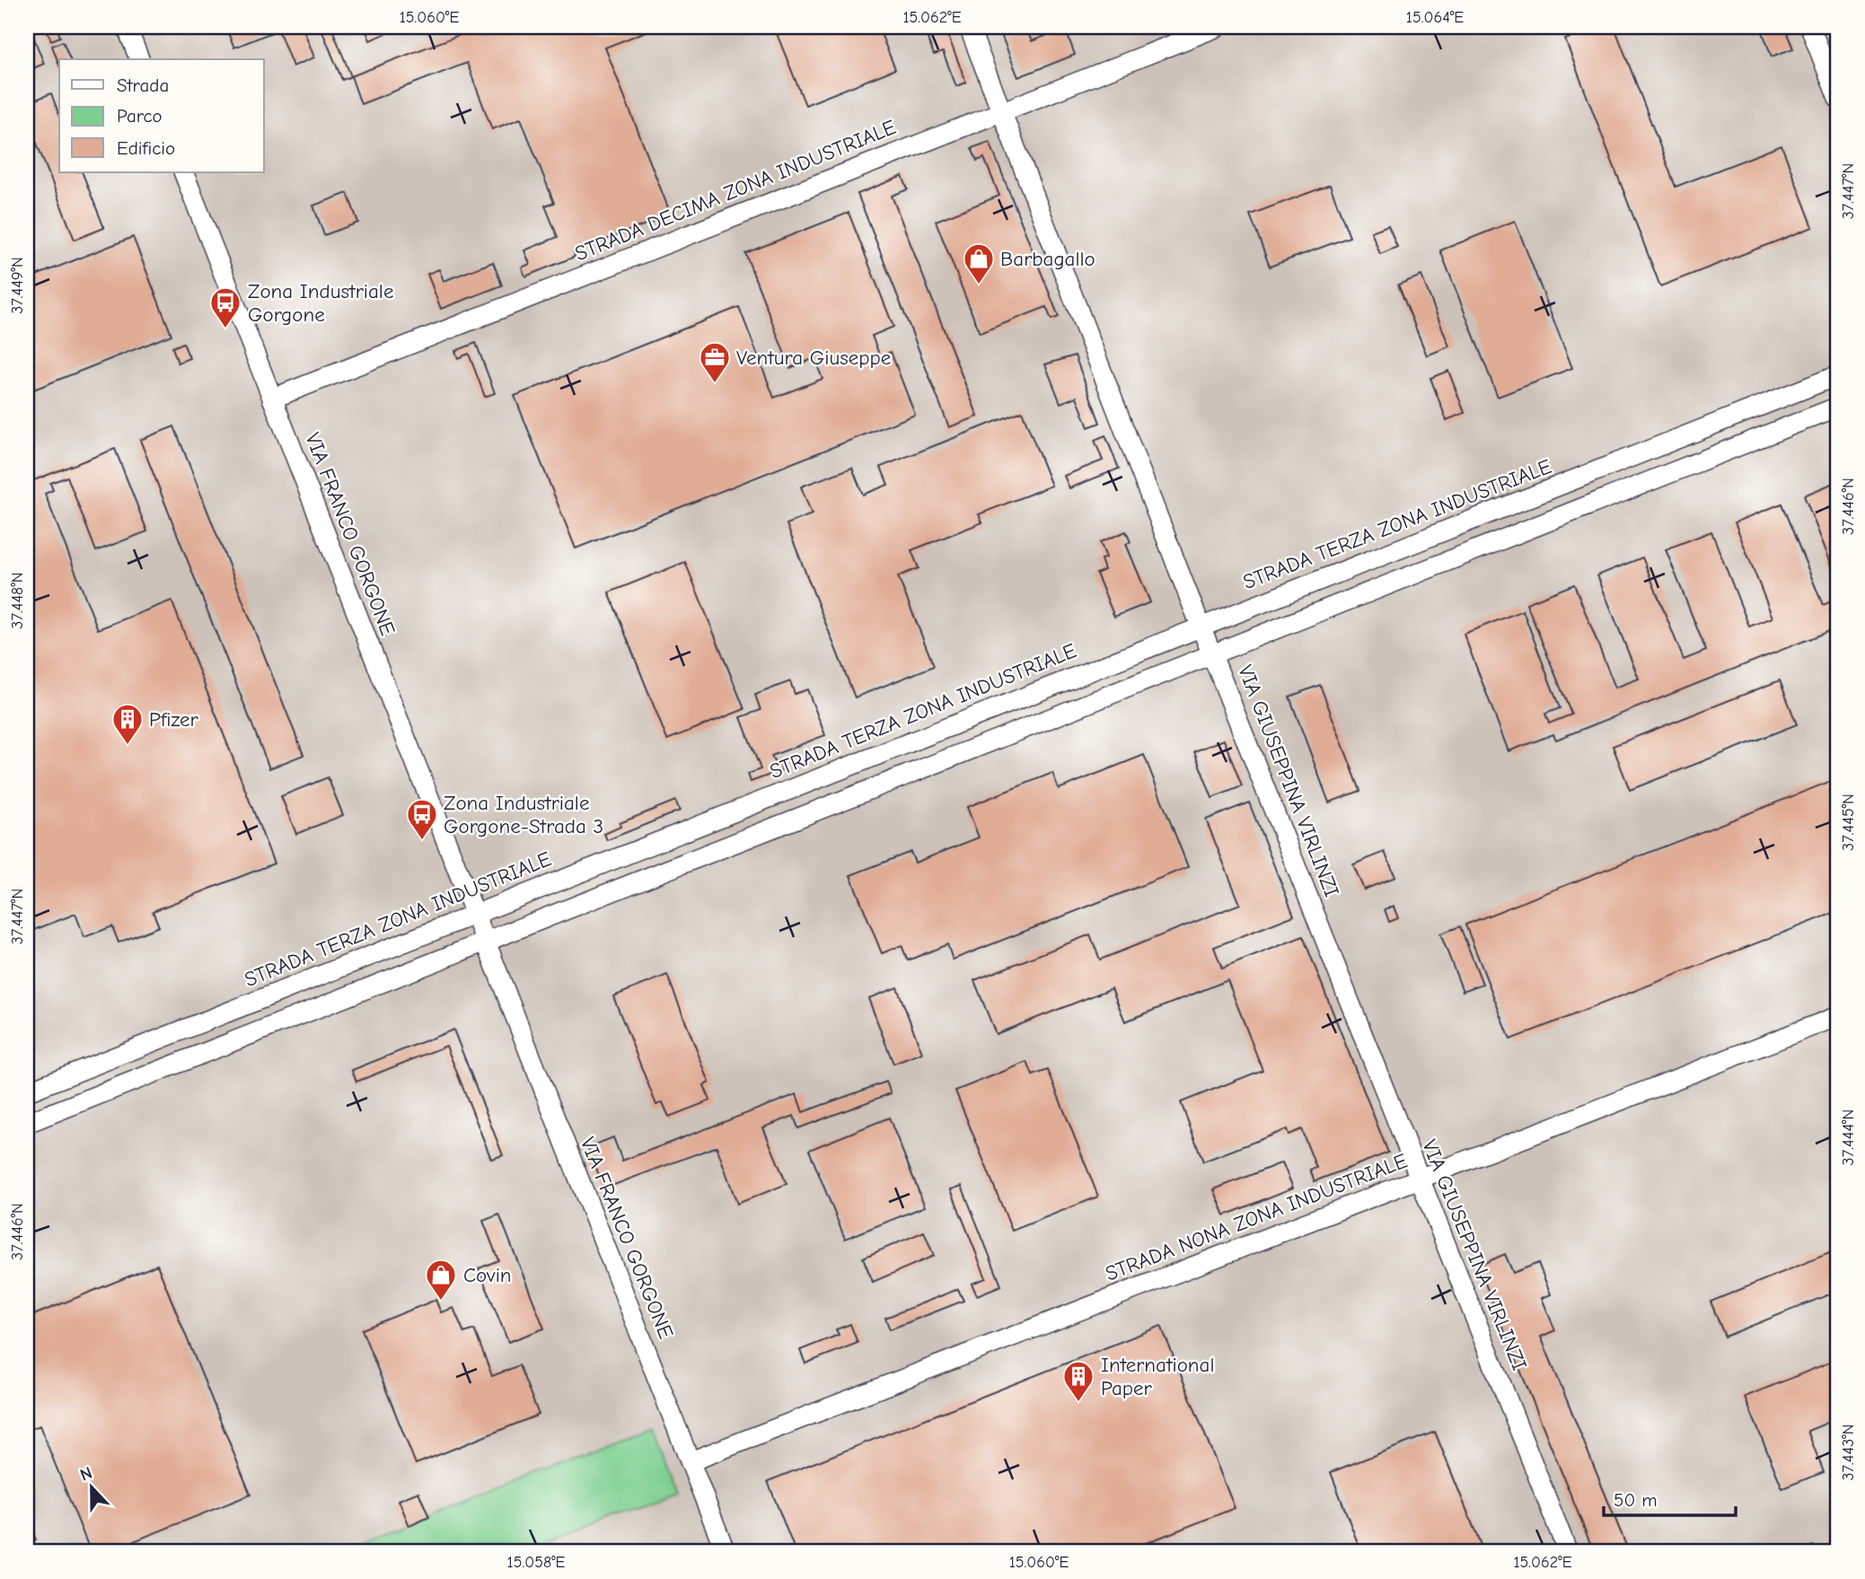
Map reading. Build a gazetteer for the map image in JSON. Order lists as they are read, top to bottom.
{
  "streets": {
    "street": [
      "STRADA DECIMA ZONA INDUSTRIALE",
      "STRADA TERZA ZONA INDUSTRIALE",
      "VIA FRANCO GORGONE",
      "VIA GIUSEPPINA VIRLINZI",
      "STRADA NONA ZONA INDUSTRIALE"
    ]
  },
  "crossings": [
    ["STRADA DECIMA ZONA INDUSTRIALE", "VIA FRANCO GORGONE"],
    ["STRADA DECIMA ZONA INDUSTRIALE", "VIA GIUSEPPINA VIRLINZI"],
    ["STRADA TERZA ZONA INDUSTRIALE", "VIA FRANCO GORGONE"],
    ["STRADA TERZA ZONA INDUSTRIALE", "VIA GIUSEPPINA VIRLINZI"],
    ["VIA FRANCO GORGONE", "STRADA NONA ZONA INDUSTRIALE"],
    ["VIA GIUSEPPINA VIRLINZI", "STRADA NONA ZONA INDUSTRIALE"]
  ],
  "places": {
    "shop": ["Barbagallo", "Covin"],
    "bus stop": ["Zona Industriale Gorgone", "Zona Industriale Gorgone-Strada 3"],
    "office": ["Ventura Giuseppe"],
    "building": ["Pfizer", "International Paper"]
  },
  "legend": ["Strada", "Parco", "Edificio"],
  "scale_bar": "50 m",
  "north": "top",
  "coordinates": [
    "15.060°E",
    "15.062°E",
    "15.064°E",
    "37.447°N",
    "37.449°N",
    "37.446°N",
    "37.448°N",
    "37.445°N",
    "37.444°N",
    "37.443°N",
    "15.058°E"
  ]
}
